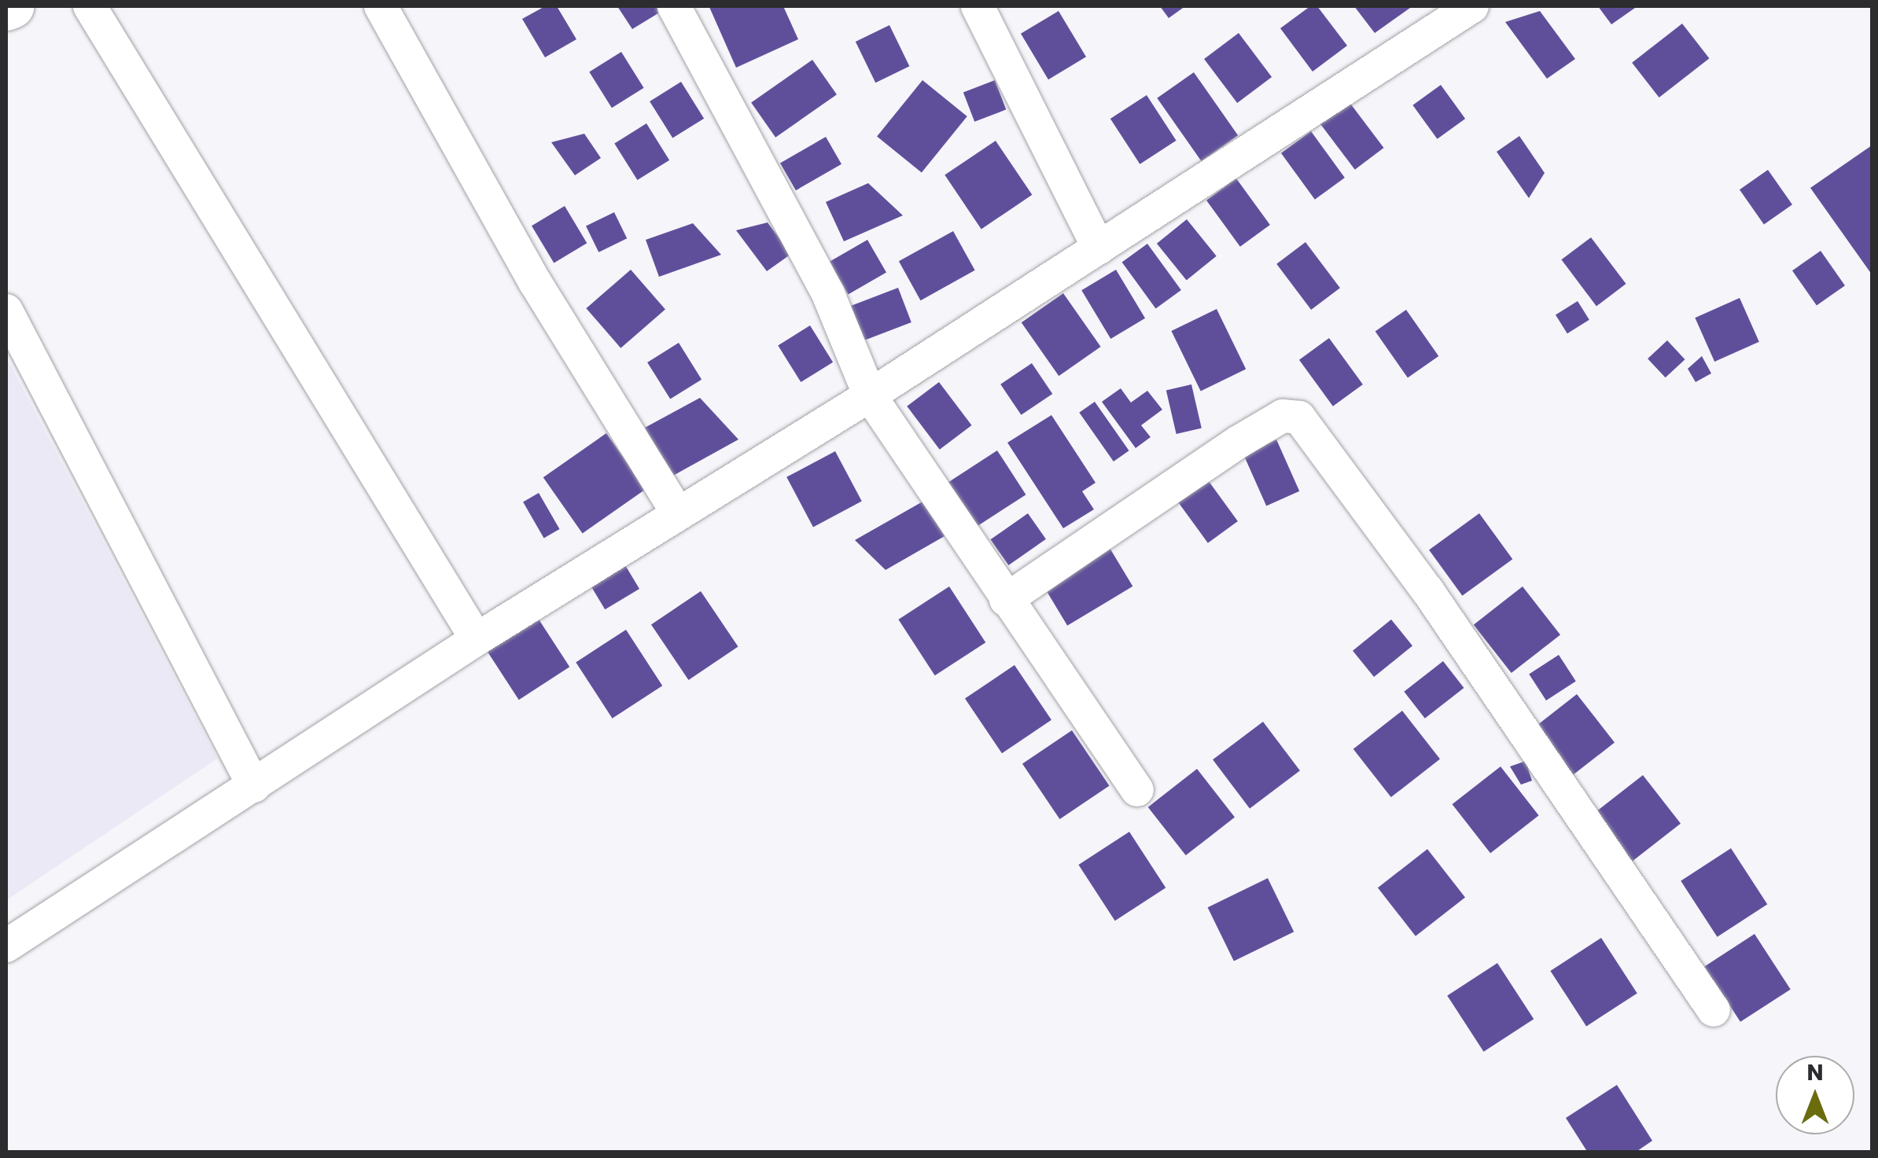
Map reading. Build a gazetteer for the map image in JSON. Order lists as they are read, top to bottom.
{
  "north": "top"
}
